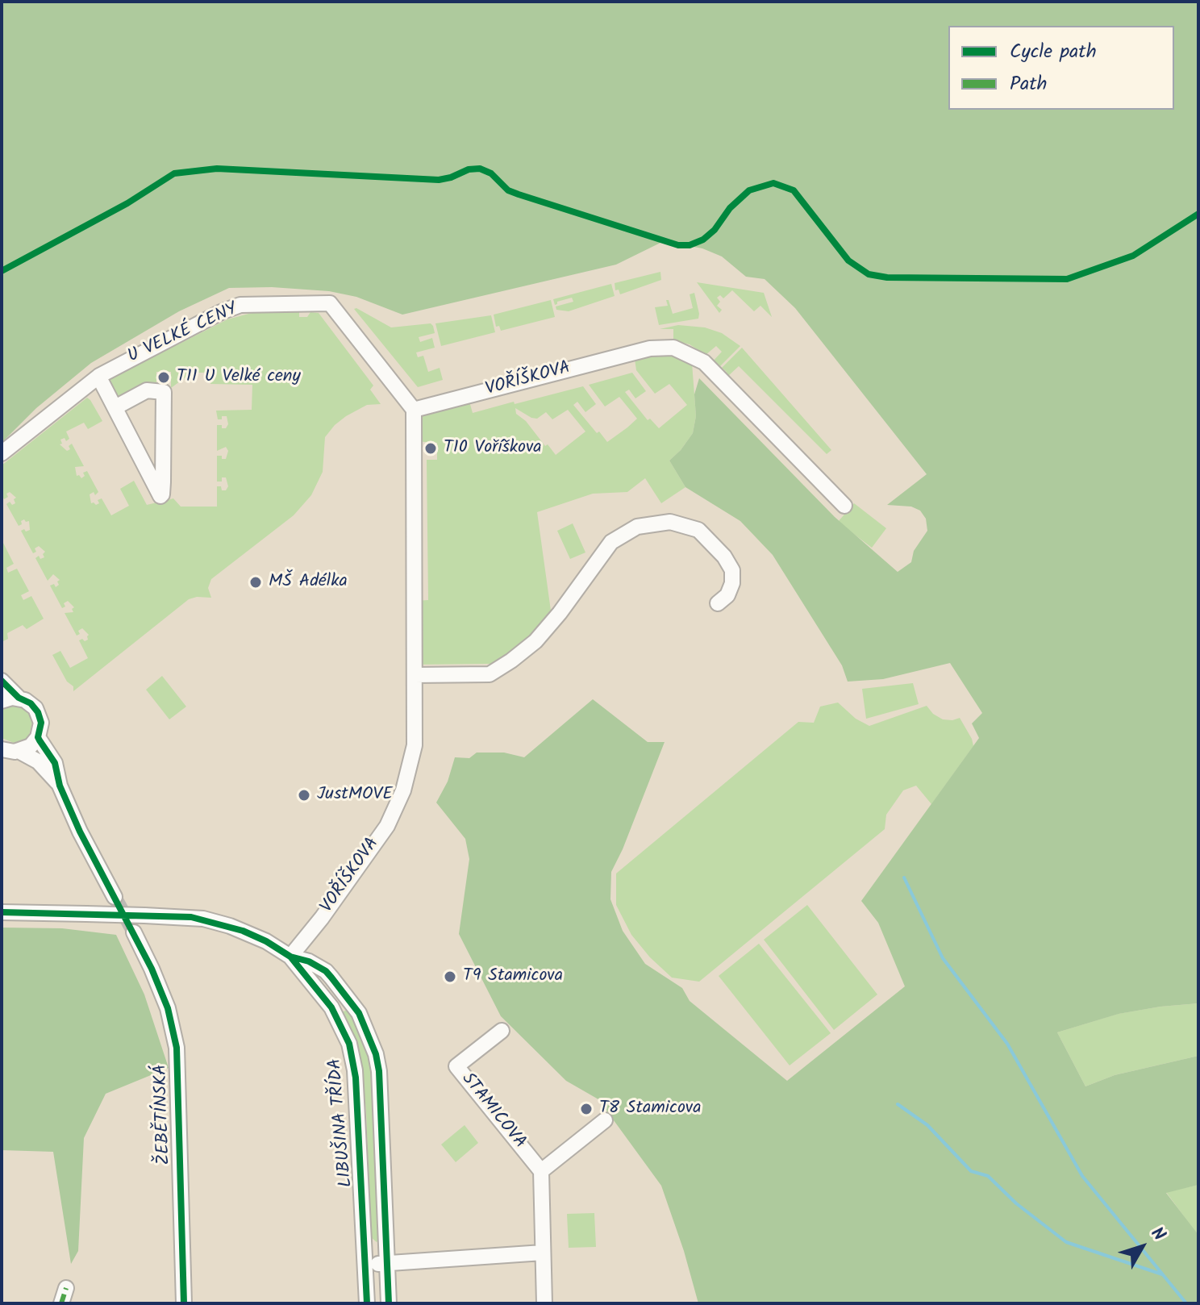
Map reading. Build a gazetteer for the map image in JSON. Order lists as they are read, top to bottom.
{
  "streets": {
    "street": [
      "U VELKÉ CENY",
      "VOŘÍŠKOVA",
      "STAMICOVA",
      "ŽEBĚTÍNSKÁ",
      "LIBUŠINA TŘÍDA"
    ]
  },
  "crossings": [
    ["U VELKÉ CENY", "VOŘÍŠKOVA"],
    ["VOŘÍŠKOVA", "LIBUŠINA TŘÍDA"]
  ],
  "places": [
    "T11 U Velké ceny",
    "T10 Voříškova",
    "MŠ Adélka",
    "JustMOVE",
    "T9 Stamicova",
    "T8 Stamicova"
  ],
  "legend": ["Cycle path", "Path"],
  "north": "top right"
}
